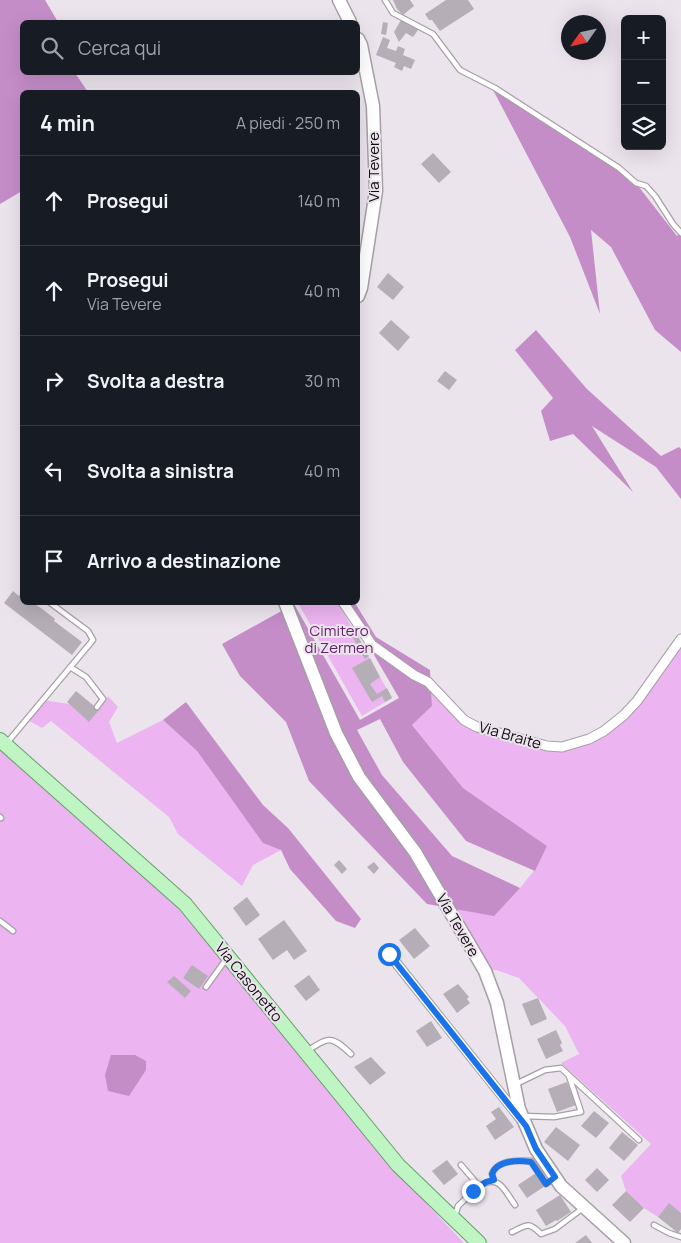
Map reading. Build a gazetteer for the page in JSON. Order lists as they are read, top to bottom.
{
  "streets": {
    "main road": ["Via Tevere", "Via Casonetto"],
    "street": ["Via Braite"]
  },
  "parks": ["Cimitero di Zermen"],
  "north": "bottom left",
  "page": {
    "map_buttons": ["+", "−"],
    "search": "Cerca qui",
    "heading": ["4 min", "A piedi · 250 m"],
    "list": [
      ["Prosegui", "140 m"],
      ["Prosegui", "Via Tevere", "40 m"],
      ["Svolta a destra", "30 m"],
      ["Svolta a sinistra", "40 m"],
      "Arrivo a destinazione"
    ]
  }
}
